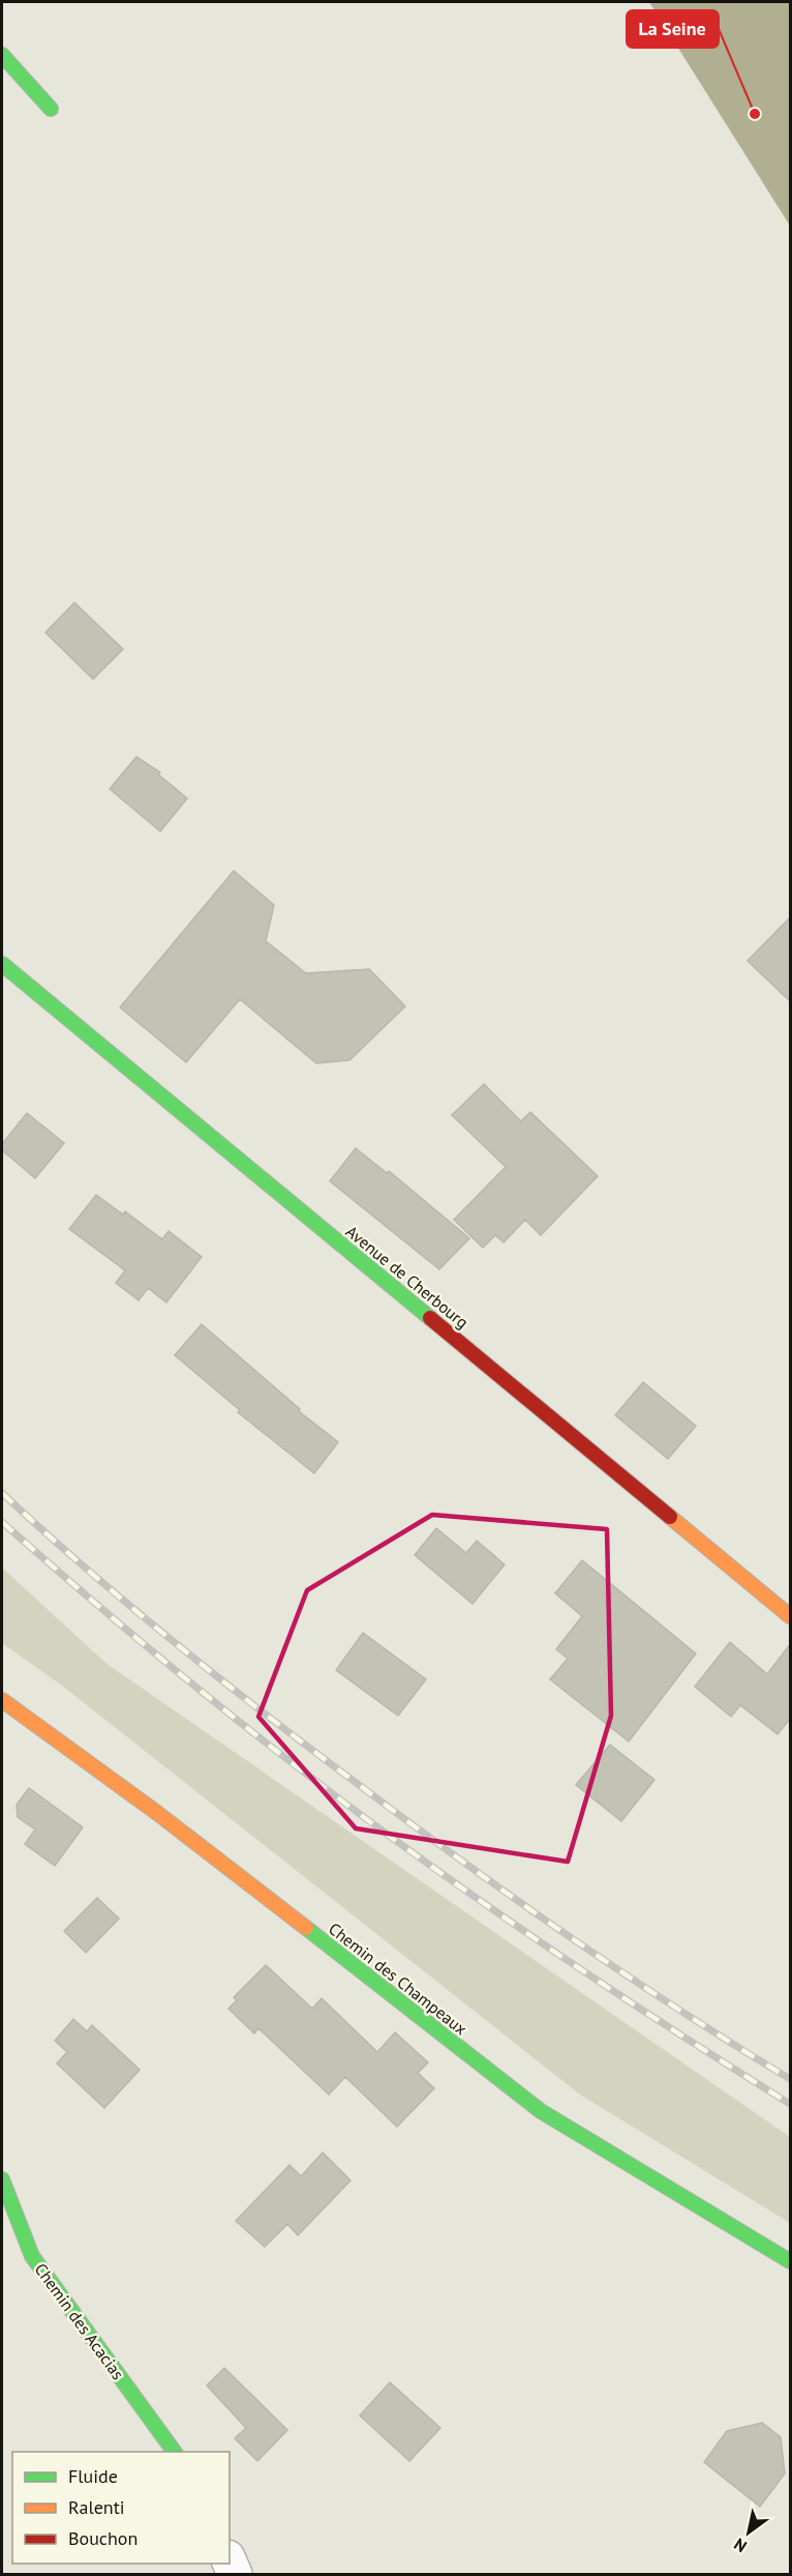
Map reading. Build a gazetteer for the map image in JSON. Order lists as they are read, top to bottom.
{
  "streets": {
    "street": ["Avenue de Cherbourg", "Chemin des Champeaux", "Chemin des Acacias"]
  },
  "places": ["La Seine"],
  "legend": ["Fluide", "Ralenti", "Bouchon"],
  "north": "bottom left"
}
